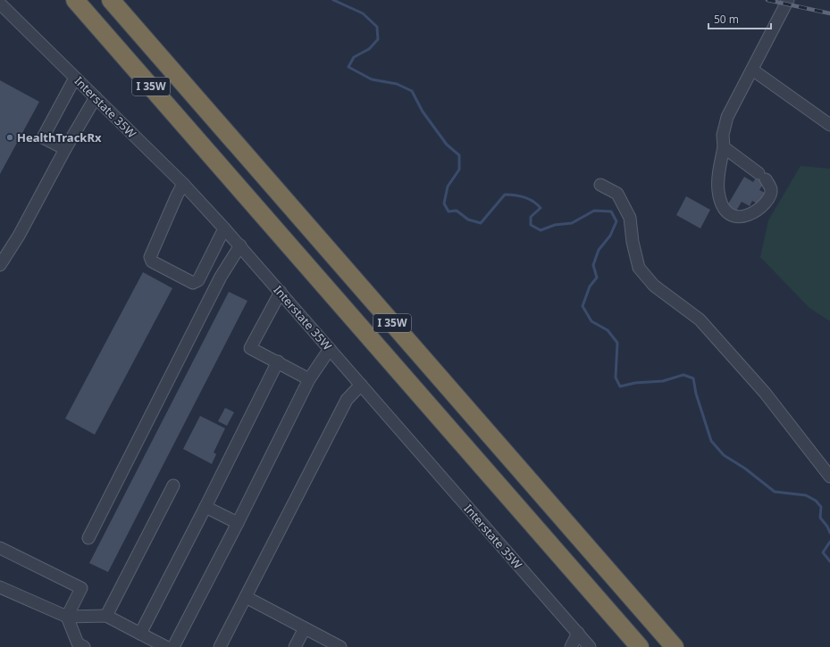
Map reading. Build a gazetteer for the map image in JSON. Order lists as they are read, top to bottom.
{
  "streets": {
    "highway": ["I 35W"],
    "street": ["Interstate 35W"]
  },
  "places": ["HealthTrackRx"],
  "scale_bar": "50 m"
}
